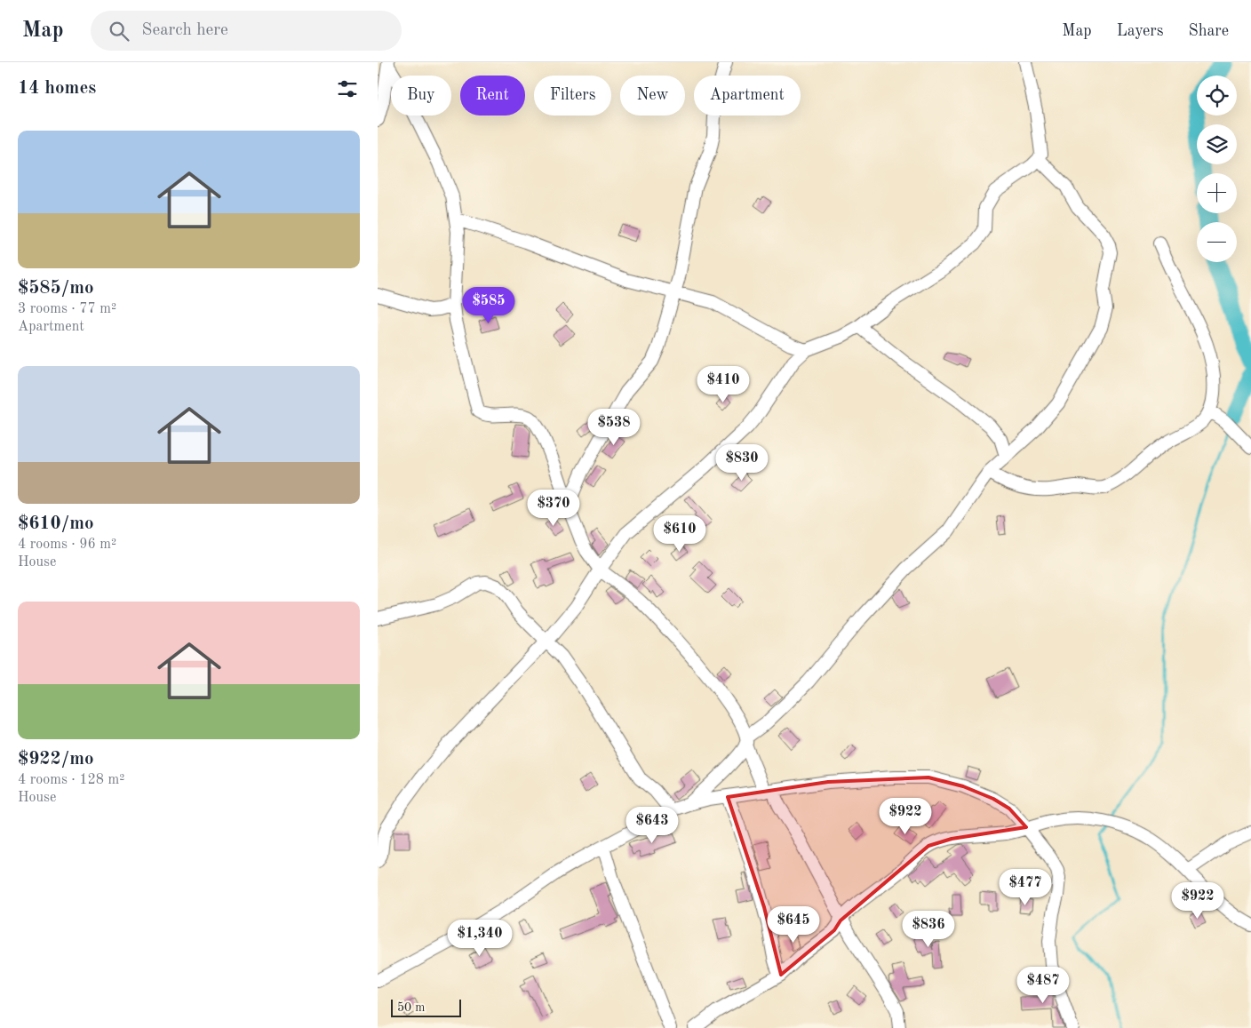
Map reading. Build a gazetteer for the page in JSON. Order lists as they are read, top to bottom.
{
  "scale_bar": "50 m",
  "page": {
    "header": "Map",
    "search": "Search here",
    "nav": ["Map", "Layers", "Share"],
    "heading": "14 homes",
    "map_buttons": ["+", "−"],
    "chip": [
      "Buy",
      "Rent",
      "Filters",
      "New",
      "Apartment"
    ],
    "list": [
      {
        "name": "$585/mo",
        "note": "3 rooms · 77 m² · Apartment"
      },
      {
        "name": "$610/mo",
        "note": "4 rooms · 96 m² · House"
      },
      {
        "name": "$922/mo",
        "note": "4 rooms · 128 m² · House"
      }
    ],
    "price": [
      "$585",
      "$410",
      "$538",
      "$830",
      "$370",
      "$610",
      "$922",
      "$643",
      "$477",
      "$922",
      "$645",
      "$836",
      "$1,340",
      "$487"
    ],
    "scale": "50 m"
  }
}
